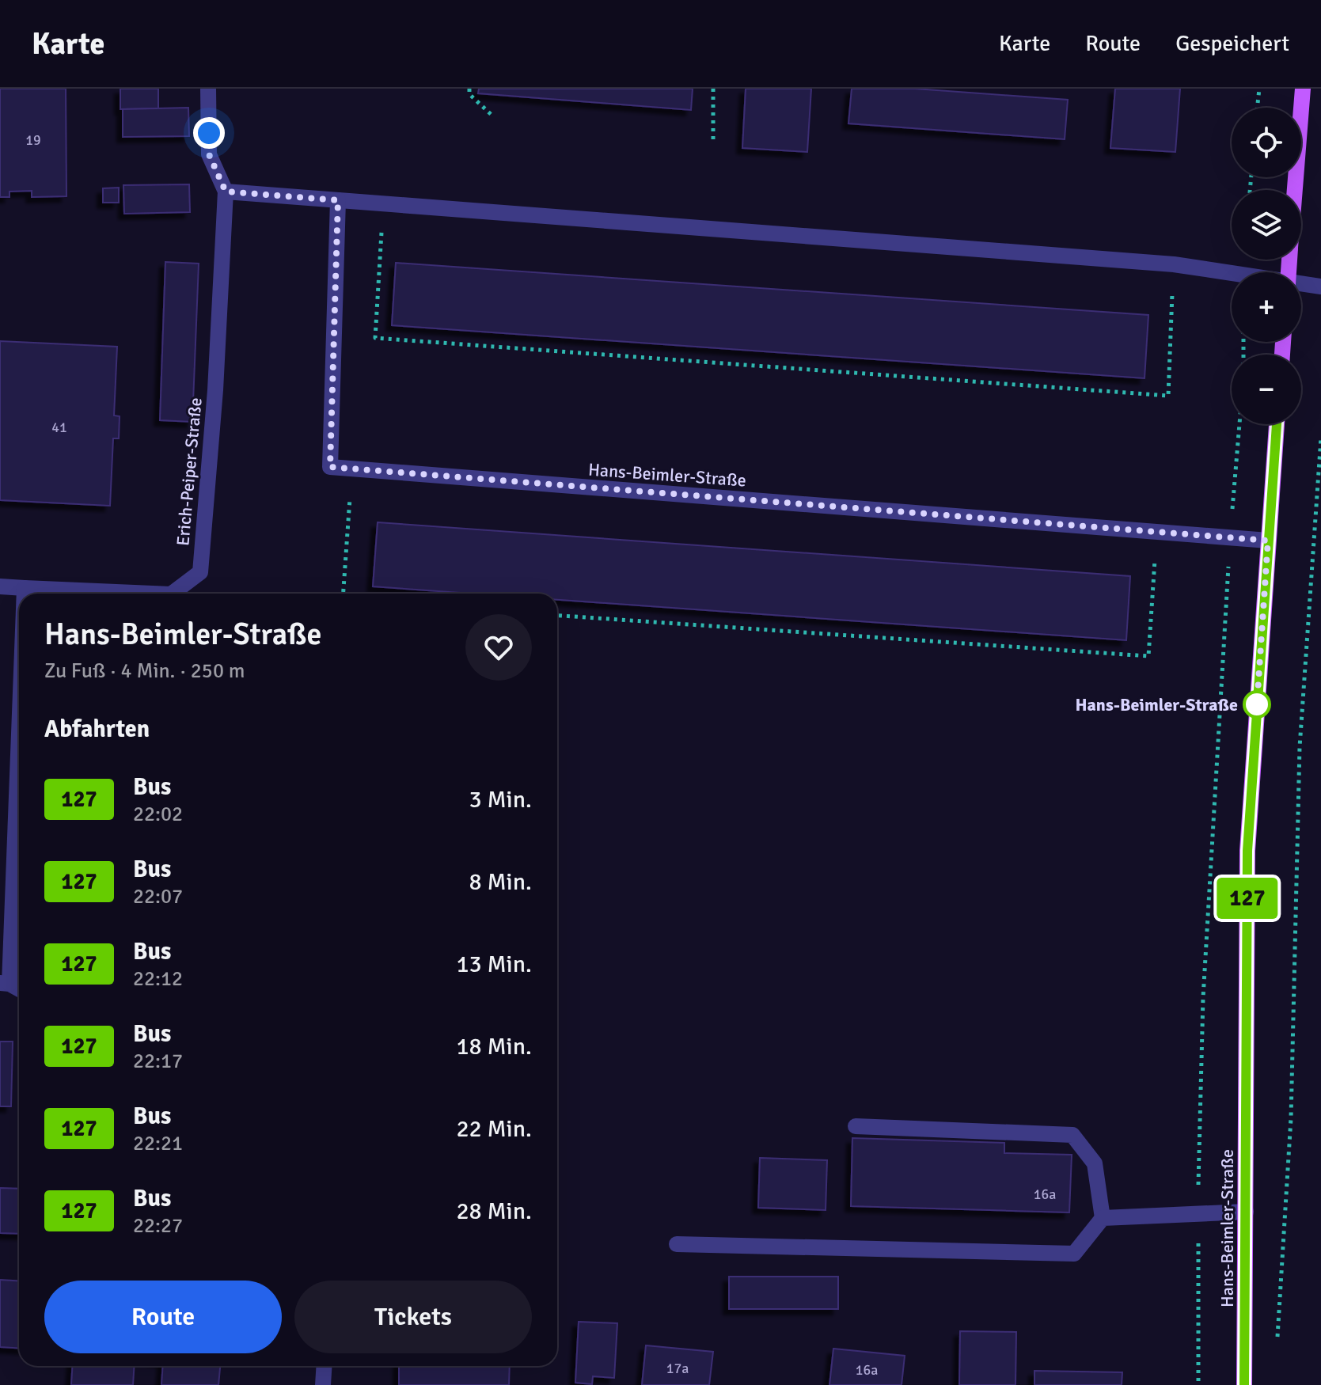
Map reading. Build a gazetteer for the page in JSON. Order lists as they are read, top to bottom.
{
  "streets": {
    "main road": ["Hans-Beimler-Straße"],
    "street": ["Erich-Peiper-Straße"]
  },
  "places": ["Hans-Beimler-Straße"],
  "lines": ["bus line 127"],
  "house_numbers": [
    "19",
    "41",
    "16a",
    "17a",
    "16a"
  ],
  "page": {
    "header": "Karte",
    "nav": ["Karte", "Route", "Gespeichert"],
    "on_map": "127",
    "map_buttons": ["+", "−"],
    "heading": [
      ["Hans-Beimler-Straße", "Zu Fuß · 4 Min. · 250 m"],
      "Abfahrten"
    ],
    "list": [
      {
        "mark": "127",
        "name": "Bus",
        "note": "22:02",
        "value": "3 Min."
      },
      {
        "mark": "127",
        "name": "Bus",
        "note": "22:07",
        "value": "8 Min."
      },
      {
        "mark": "127",
        "name": "Bus",
        "note": "22:12",
        "value": "13 Min."
      },
      {
        "mark": "127",
        "name": "Bus",
        "note": "22:17",
        "value": "18 Min."
      },
      {
        "mark": "127",
        "name": "Bus",
        "note": "22:21",
        "value": "22 Min."
      },
      {
        "mark": "127",
        "name": "Bus",
        "note": "22:27",
        "value": "28 Min."
      }
    ],
    "buttons": ["Route", "Tickets"]
  }
}
